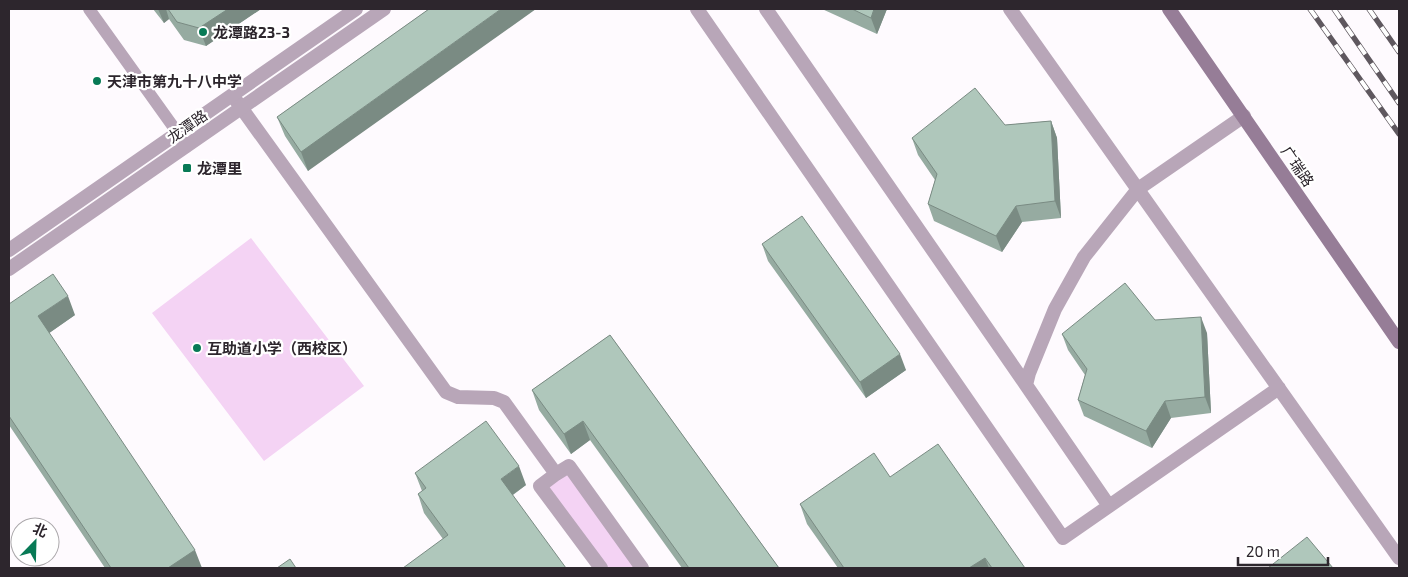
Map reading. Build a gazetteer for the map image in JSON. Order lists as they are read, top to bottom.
{
  "streets": {
    "main road": ["广瑞路"],
    "street": ["龙潭路"]
  },
  "places": {
    "other": ["龙潭路23-3", "天津市第九十八中学", "互助道小学（西校区）"],
    "transit": ["龙潭里"]
  },
  "scale_bar": "20 m",
  "north": "top right"
}
